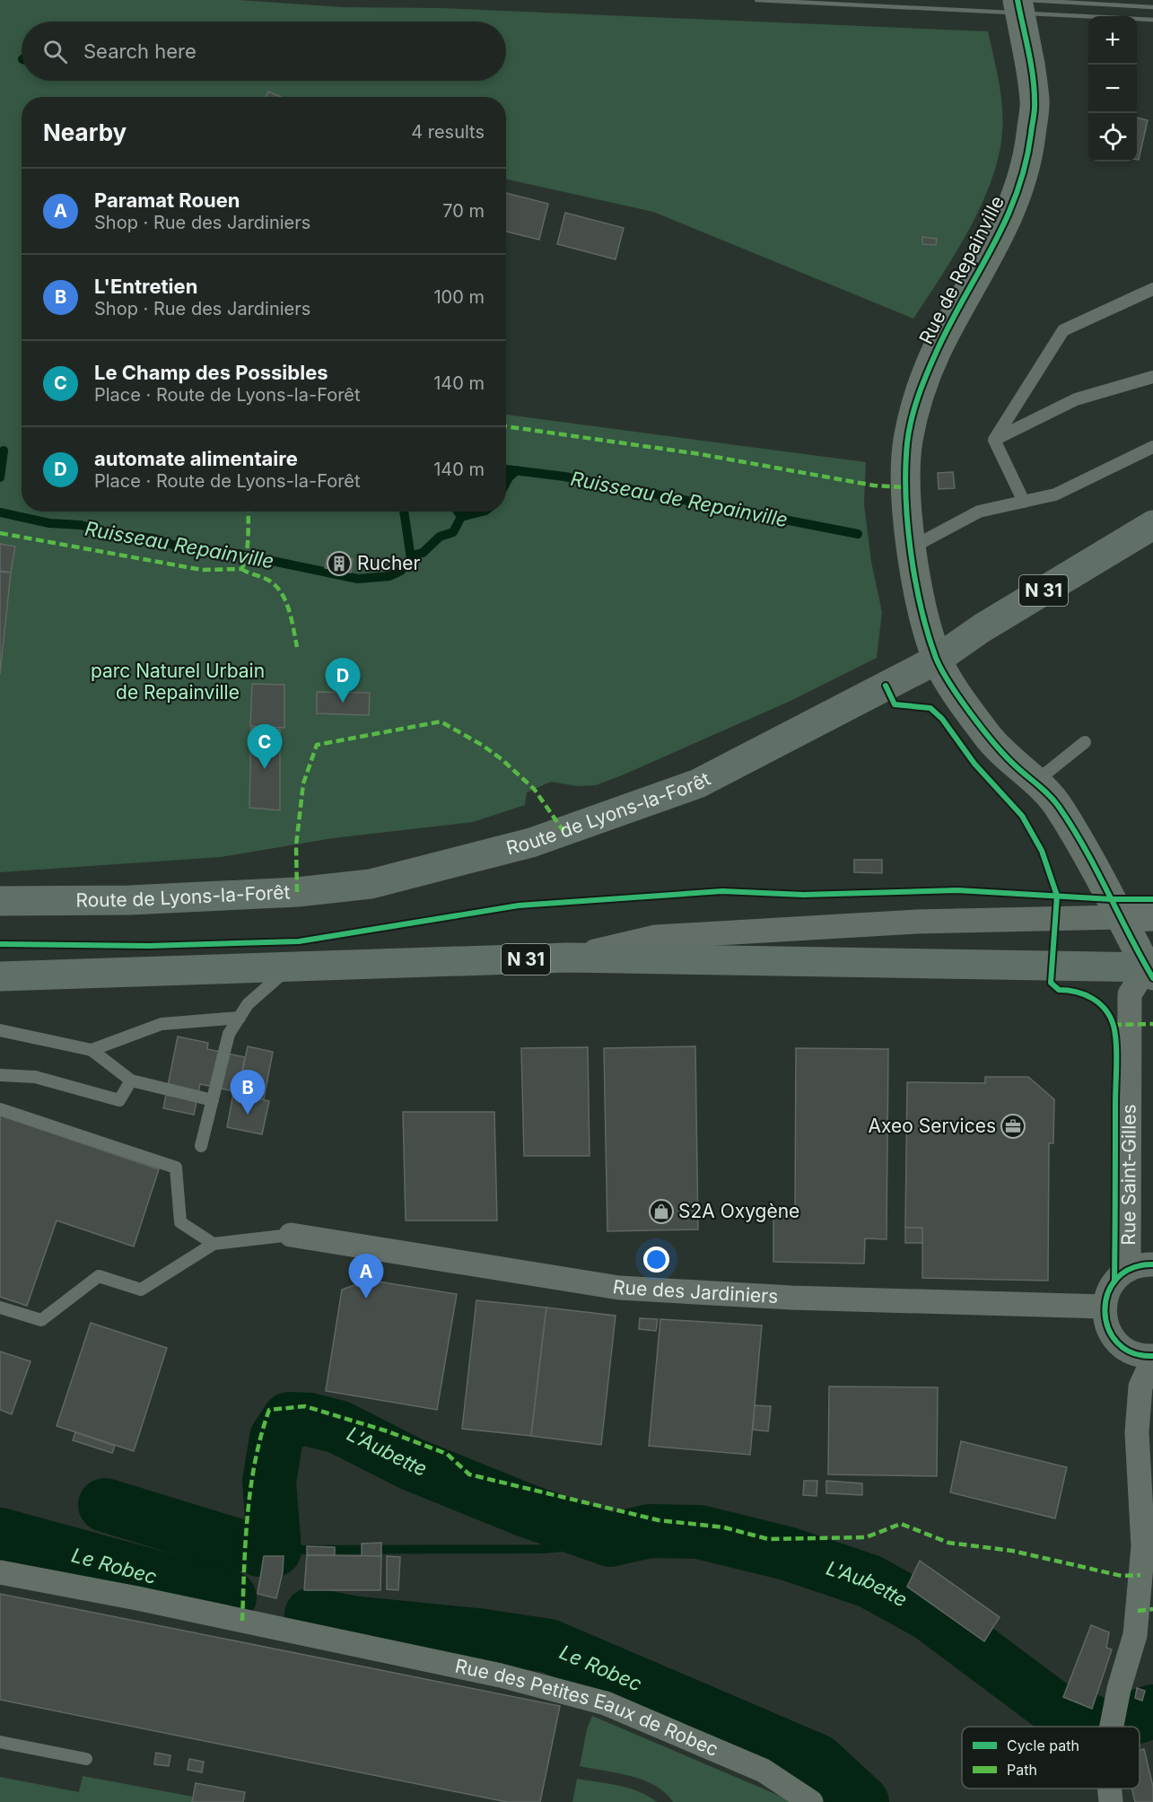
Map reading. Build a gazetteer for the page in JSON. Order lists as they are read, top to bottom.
{
  "streets": {
    "main road": ["N 31", "Route de Lyons-la-Forêt"],
    "street": [
      "Rue de Repainville",
      "Rue Saint-Gilles",
      "Rue des Jardiniers",
      "Rue des Petites Eaux de Robec"
    ]
  },
  "crossings": [
    ["Rue de Repainville", "N 31"],
    ["Rue de Repainville", "Route de Lyons-la-Forêt"],
    ["Rue de Repainville", "Rue Saint-Gilles"],
    ["N 31", "Rue Saint-Gilles"]
  ],
  "water": [
    "Ruisseau de Repainville",
    "Ruisseau Repainville",
    "L'Aubette",
    "Le Robec"
  ],
  "parks": ["parc Naturel Urbain de Repainville"],
  "places": {
    "building": ["Rucher"],
    "office": ["Axeo Services"],
    "shop": ["S2A Oxygène"]
  },
  "legend": ["Cycle path", "Path"],
  "page": {
    "map_buttons": ["+", "−"],
    "search": "Search here",
    "heading": ["Nearby", "4 results"],
    "list": [
      {
        "mark": "A",
        "name": "Paramat Rouen",
        "note": "Shop · Rue des Jardiniers",
        "value": "70 m"
      },
      {
        "mark": "B",
        "name": "L'Entretien",
        "note": "Shop · Rue des Jardiniers",
        "value": "100 m"
      },
      {
        "mark": "C",
        "name": "Le Champ des Possibles",
        "note": "Place · Route de Lyons-la-Forêt",
        "value": "140 m"
      },
      {
        "mark": "D",
        "name": "automate alimentaire",
        "note": "Place · Route de Lyons-la-Forêt",
        "value": "140 m"
      }
    ],
    "pins": [
      "D",
      "C",
      "B",
      "A"
    ]
  }
}
